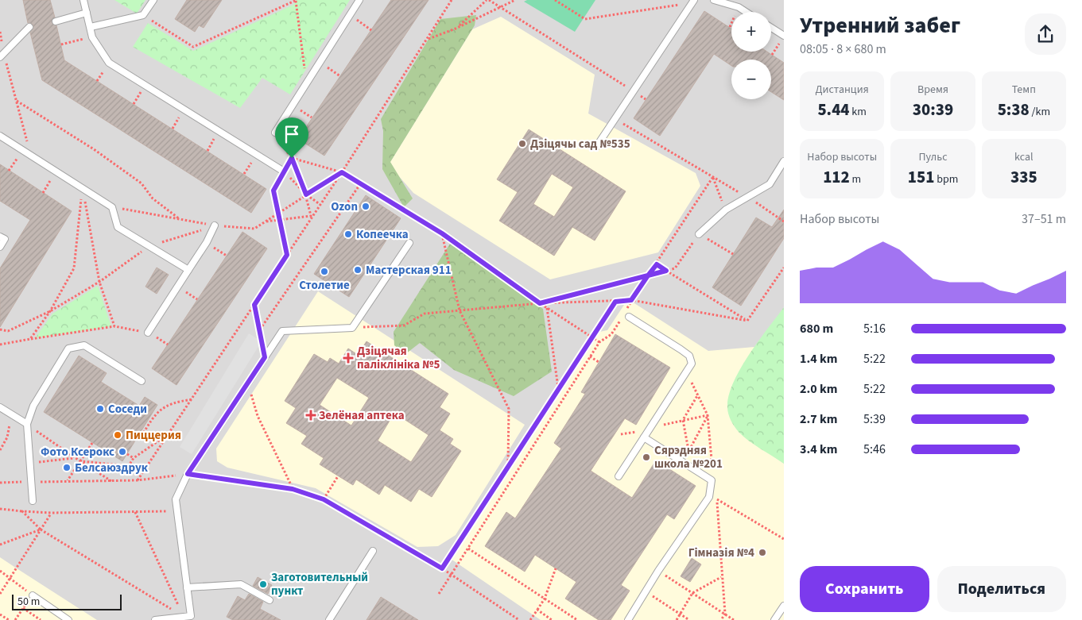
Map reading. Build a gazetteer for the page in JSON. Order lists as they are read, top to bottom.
{
  "places": {
    "other": [
      "Дзіцячы сад №535",
      "Ozon",
      "Копеечка",
      "Мастерская 911",
      "Столетие",
      "Соседи",
      "Пиццерия",
      "Фото Ксерокс",
      "Сярэдняя школа №201",
      "Белсаюздрук",
      "Гімназія №4",
      "Заготовительный пункт"
    ],
    "health": ["Дзіцячая паліклініка №5", "Зелёная аптека"]
  },
  "scale_bar": "50 m",
  "page": {
    "heading": ["Утренний забег", "08:05 · 8 × 680 m"],
    "map_buttons": ["+", "−"],
    "stats": [
      ["Дистанция", "5.44 km"],
      ["Время", "30:39"],
      ["Темп", "5:38 /km"],
      ["Набор высоты", "112 m"],
      ["Пульс", "151 bpm"],
      ["kcal", "335"]
    ],
    "chart": ["Набор высоты", "37–51 m"],
    "list": [
      {
        "name": "680 m",
        "note": "5:16"
      },
      {
        "name": "1.4 km",
        "note": "5:22"
      },
      {
        "name": "2.0 km",
        "note": "5:22"
      },
      {
        "name": "2.7 km",
        "note": "5:39"
      },
      {
        "name": "3.4 km",
        "note": "5:46"
      }
    ],
    "buttons": ["Сохранить", "Поделиться"],
    "scale": "50 m"
  }
}
